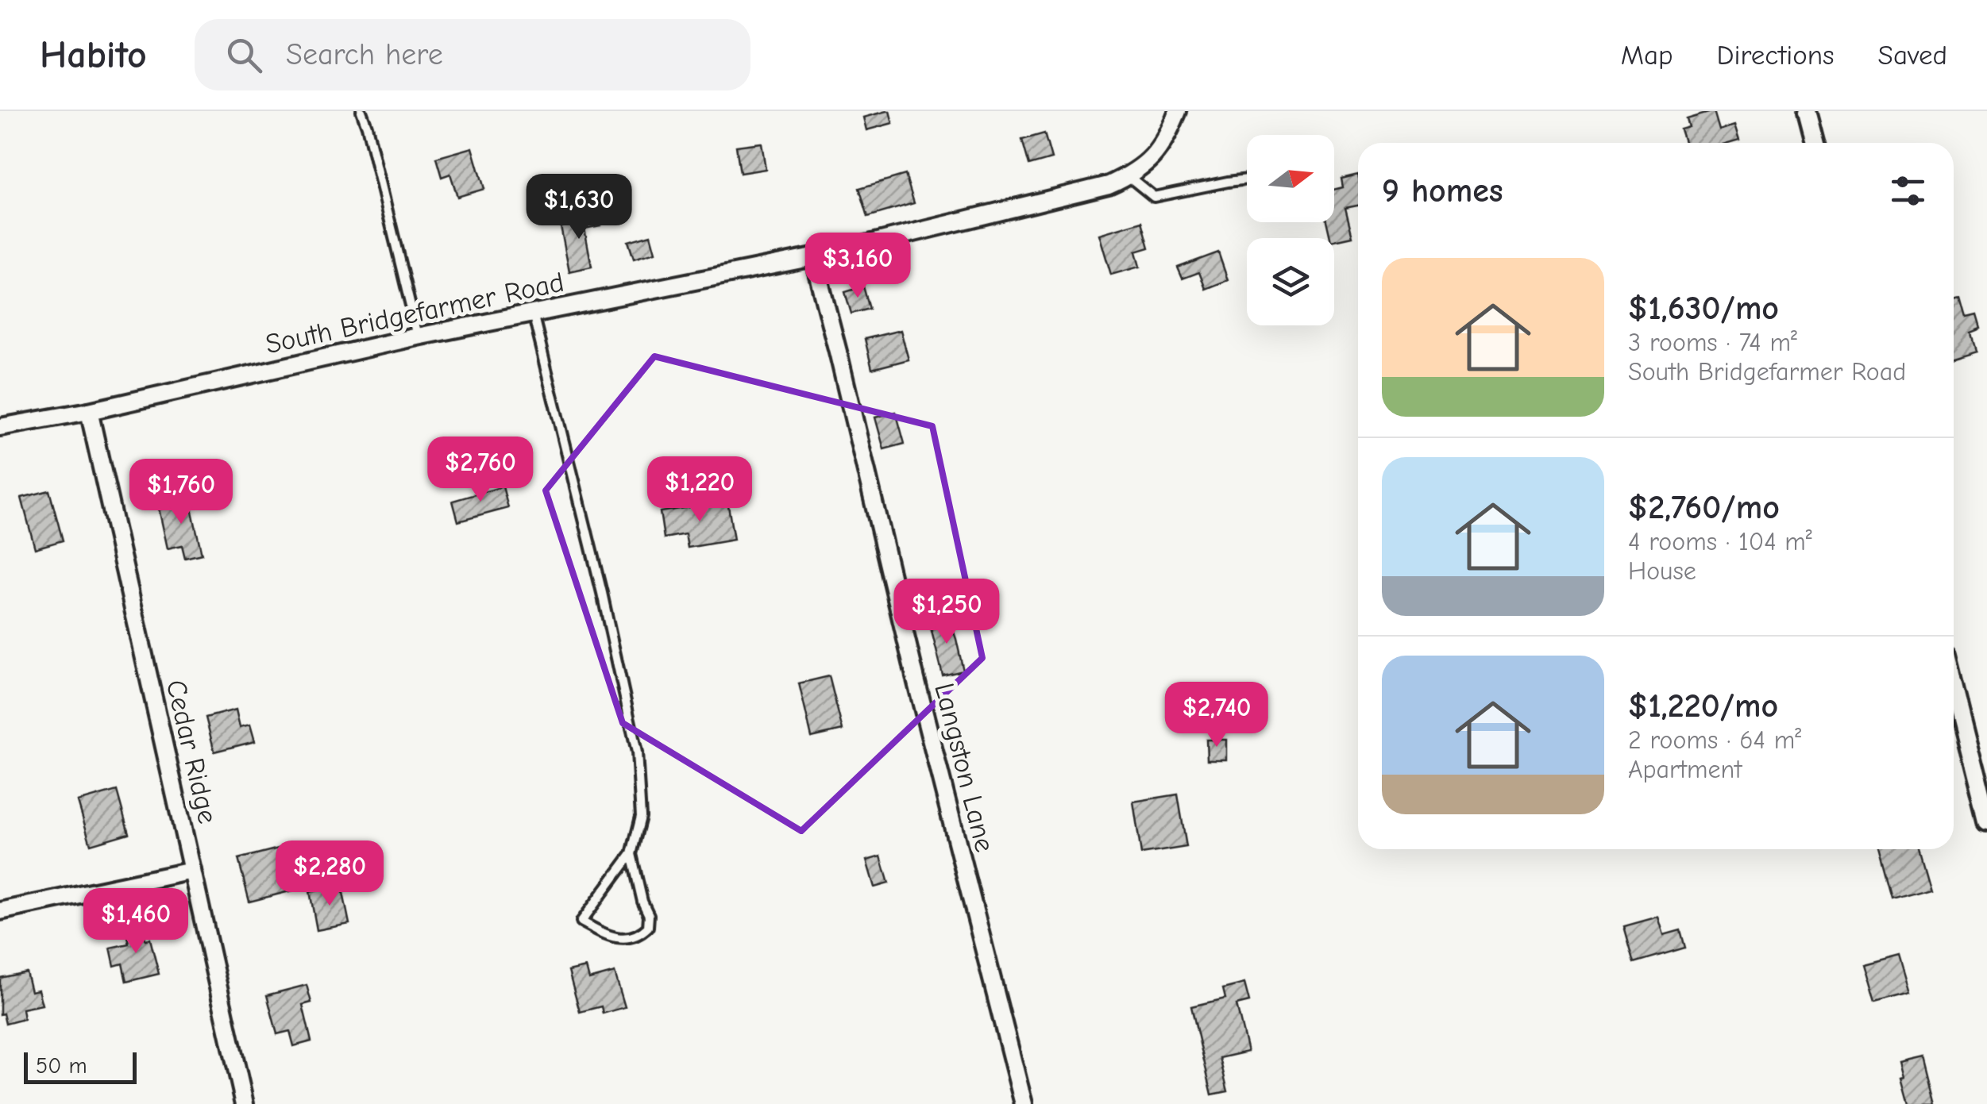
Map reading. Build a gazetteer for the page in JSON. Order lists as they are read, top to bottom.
{
  "streets": {
    "street": ["South Bridgefarmer Road", "Cedar Ridge", "Langston Lane"]
  },
  "crossings": [
    ["South Bridgefarmer Road", "Cedar Ridge"],
    ["South Bridgefarmer Road", "Langston Lane"]
  ],
  "scale_bar": "50 m",
  "north": "right",
  "page": {
    "header": "Habito",
    "search": "Search here",
    "nav": ["Map", "Directions", "Saved"],
    "heading": "9 homes",
    "price": [
      "$1,630",
      "$3,160",
      "$2,760",
      "$1,220",
      "$1,760",
      "$1,250",
      "$2,740",
      "$2,280",
      "$1,460"
    ],
    "list": [
      {
        "name": "$1,630/mo",
        "note": "3 rooms · 74 m² · South Bridgefarmer Road"
      },
      {
        "name": "$2,760/mo",
        "note": "4 rooms · 104 m² · House"
      },
      {
        "name": "$1,220/mo",
        "note": "2 rooms · 64 m² · Apartment"
      }
    ],
    "scale": "50 m"
  }
}
